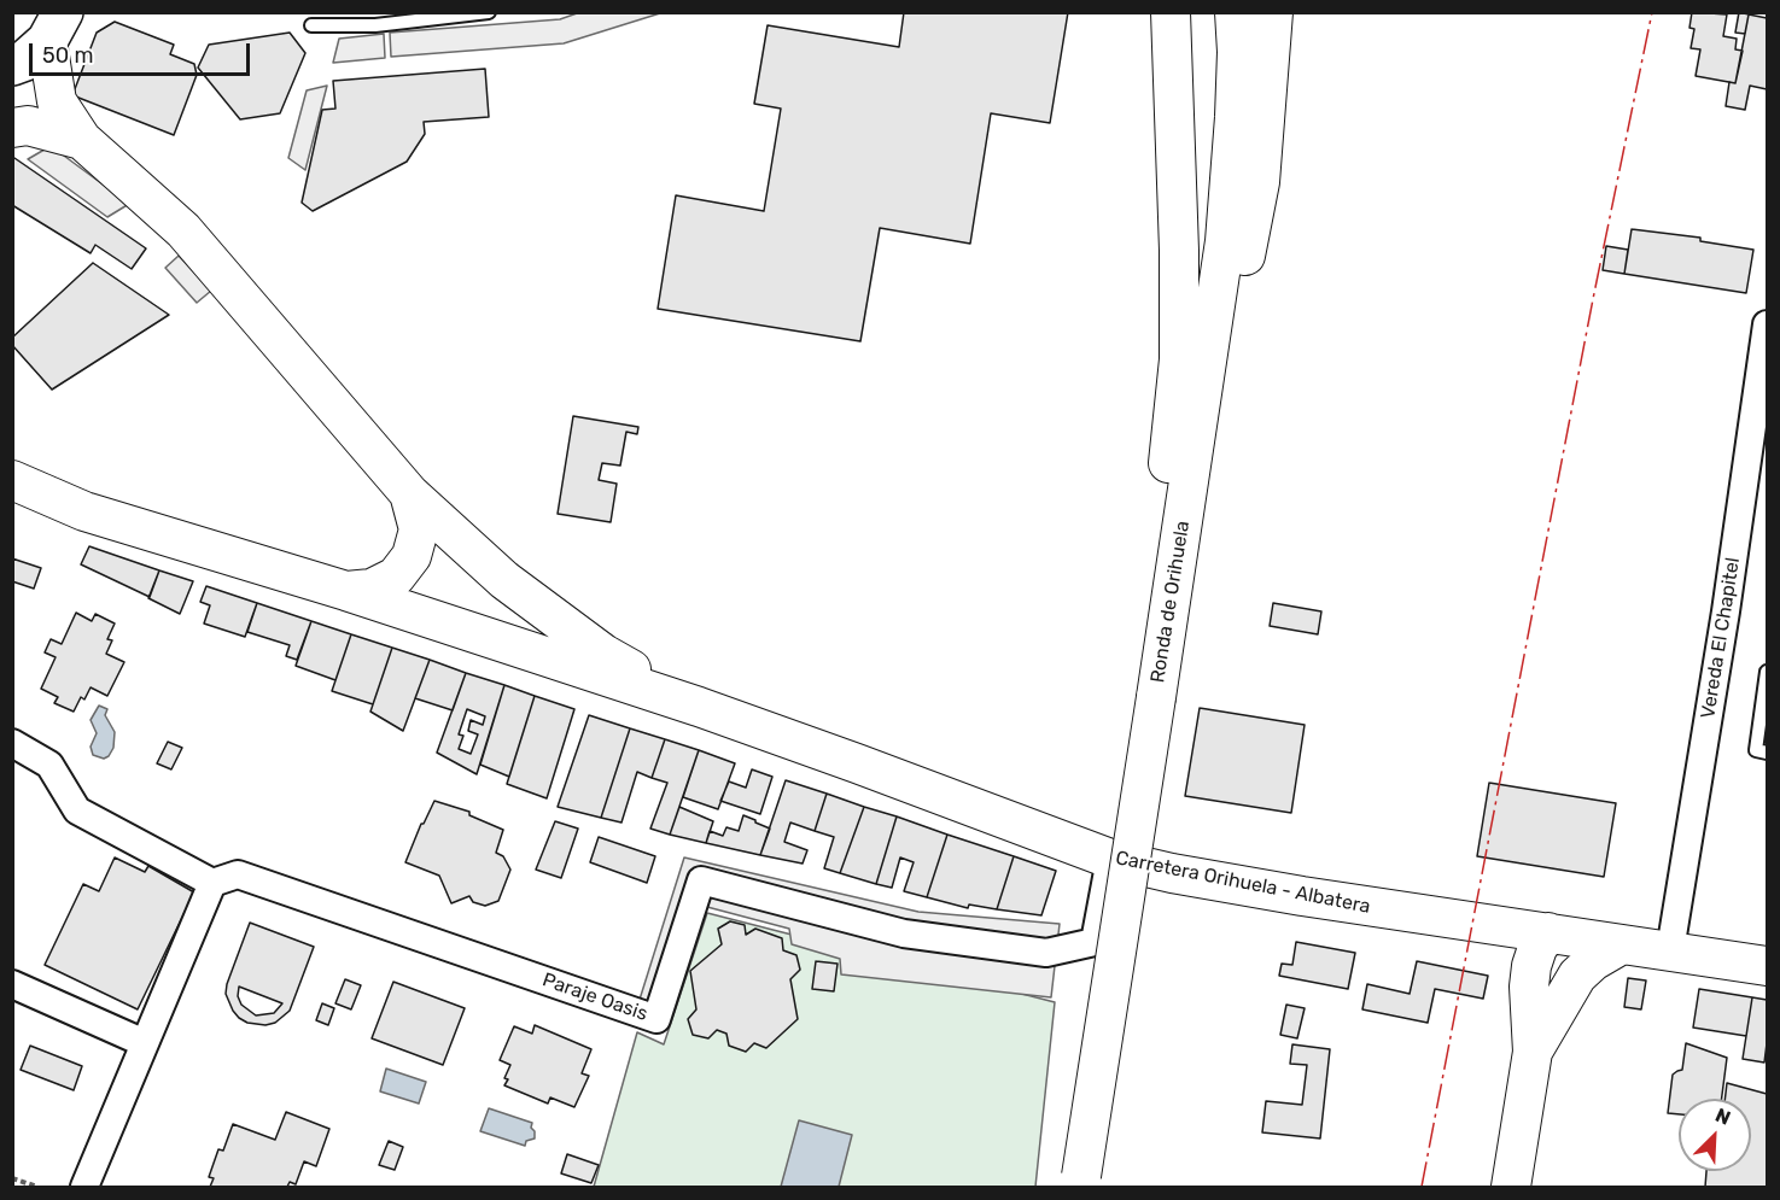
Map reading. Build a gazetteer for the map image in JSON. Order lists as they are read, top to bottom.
{
  "streets": {
    "main road": ["Ronda de Orihuela", "Carretera Orihuela - Albatera"],
    "street": ["Vereda El Chapitel", "Paraje Oasis"]
  },
  "crossings": [
    ["Vereda El Chapitel", "Carretera Orihuela - Albatera"],
    ["Carretera Orihuela - Albatera", "Paraje Oasis"]
  ],
  "scale_bar": "50 m",
  "north": "top right"
}
